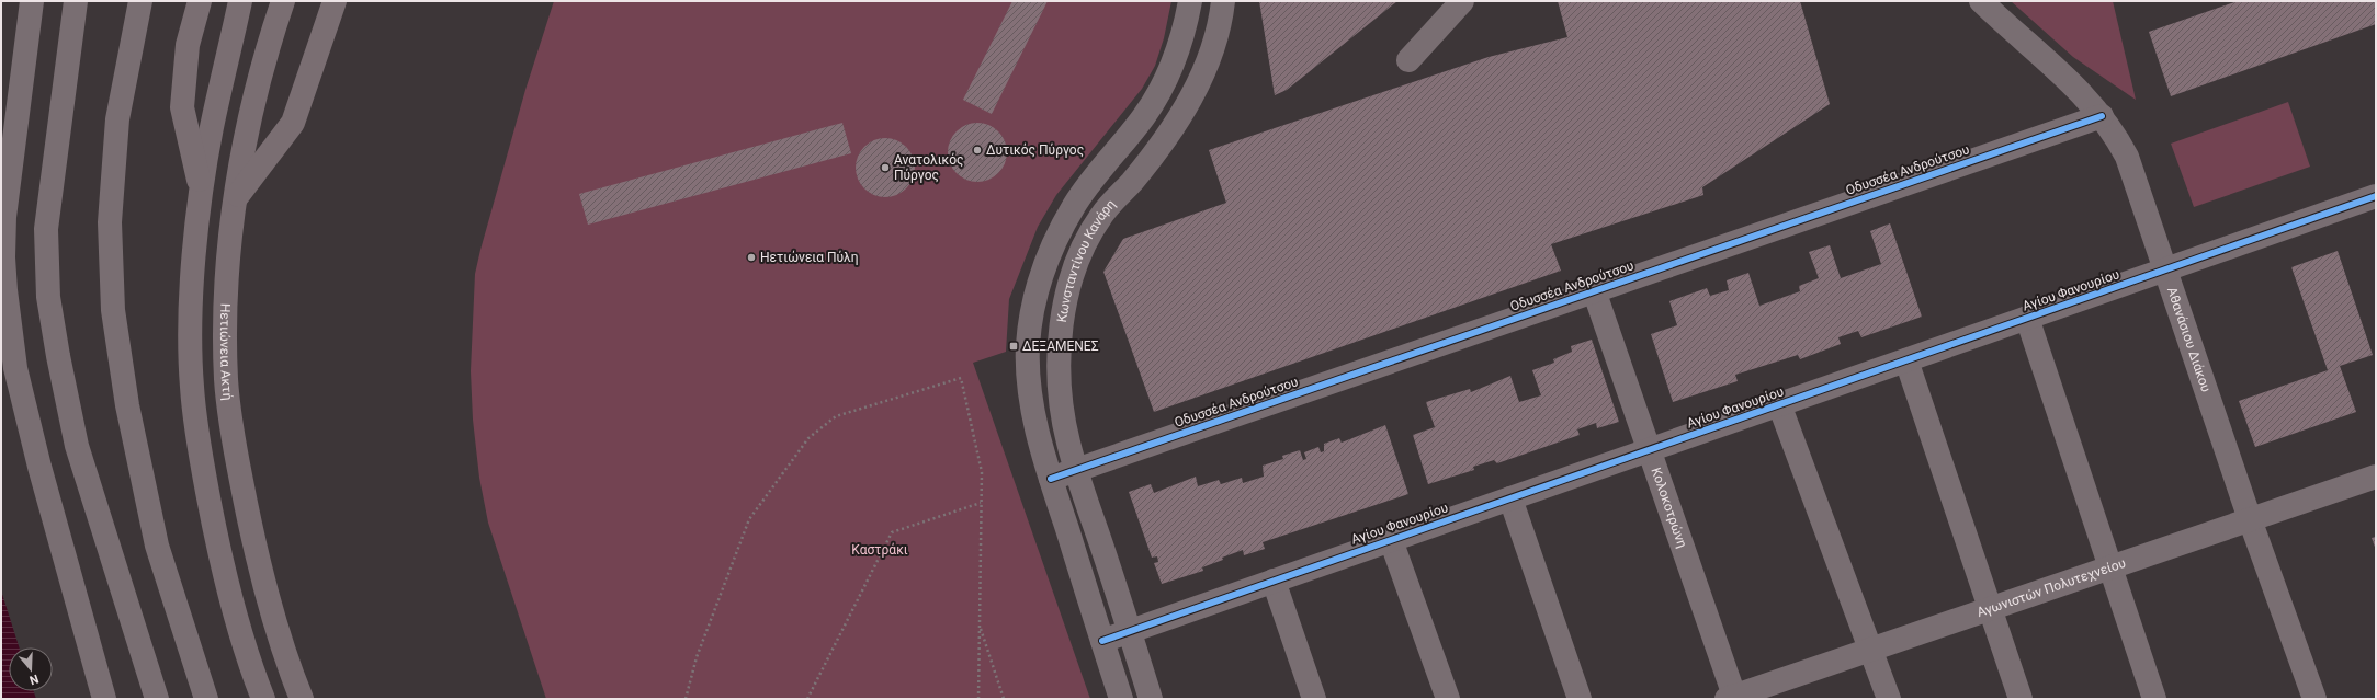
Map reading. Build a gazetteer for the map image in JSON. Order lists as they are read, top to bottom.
{
  "streets": {
    "main road": ["Ηετιώνεια Ακτή"],
    "street": [
      "Οδυσσέα Ανδρούτσου",
      "Κωνσταντίνου Κανάρη",
      "Αγίου Φανουρίου",
      "Αθανάσιου Διάκου",
      "Κολοκοτρώνη",
      "Αγωνιστών Πολυτεχνείου"
    ]
  },
  "crossings": [
    ["Οδυσσέα Ανδρούτσου", "Κωνσταντίνου Κανάρη"],
    ["Οδυσσέα Ανδρούτσου", "Αθανάσιου Διάκου"],
    ["Οδυσσέα Ανδρούτσου", "Κολοκοτρώνη"],
    ["Κωνσταντίνου Κανάρη", "Αγίου Φανουρίου"],
    ["Αγίου Φανουρίου", "Αθανάσιου Διάκου"],
    ["Αγίου Φανουρίου", "Κολοκοτρώνη"],
    ["Αθανάσιου Διάκου", "Αγωνιστών Πολυτεχνείου"],
    ["Κολοκοτρώνη", "Αγωνιστών Πολυτεχνείου"]
  ],
  "parks": ["Καστράκι"],
  "places": {
    "other": ["Δυτικός Πύργος", "Ανατολικός Πύργος", "Ηετιώνεια Πύλη"],
    "transit": ["ΔΕΞΑΜΕΝΕΣ"]
  },
  "north": "bottom"
}
